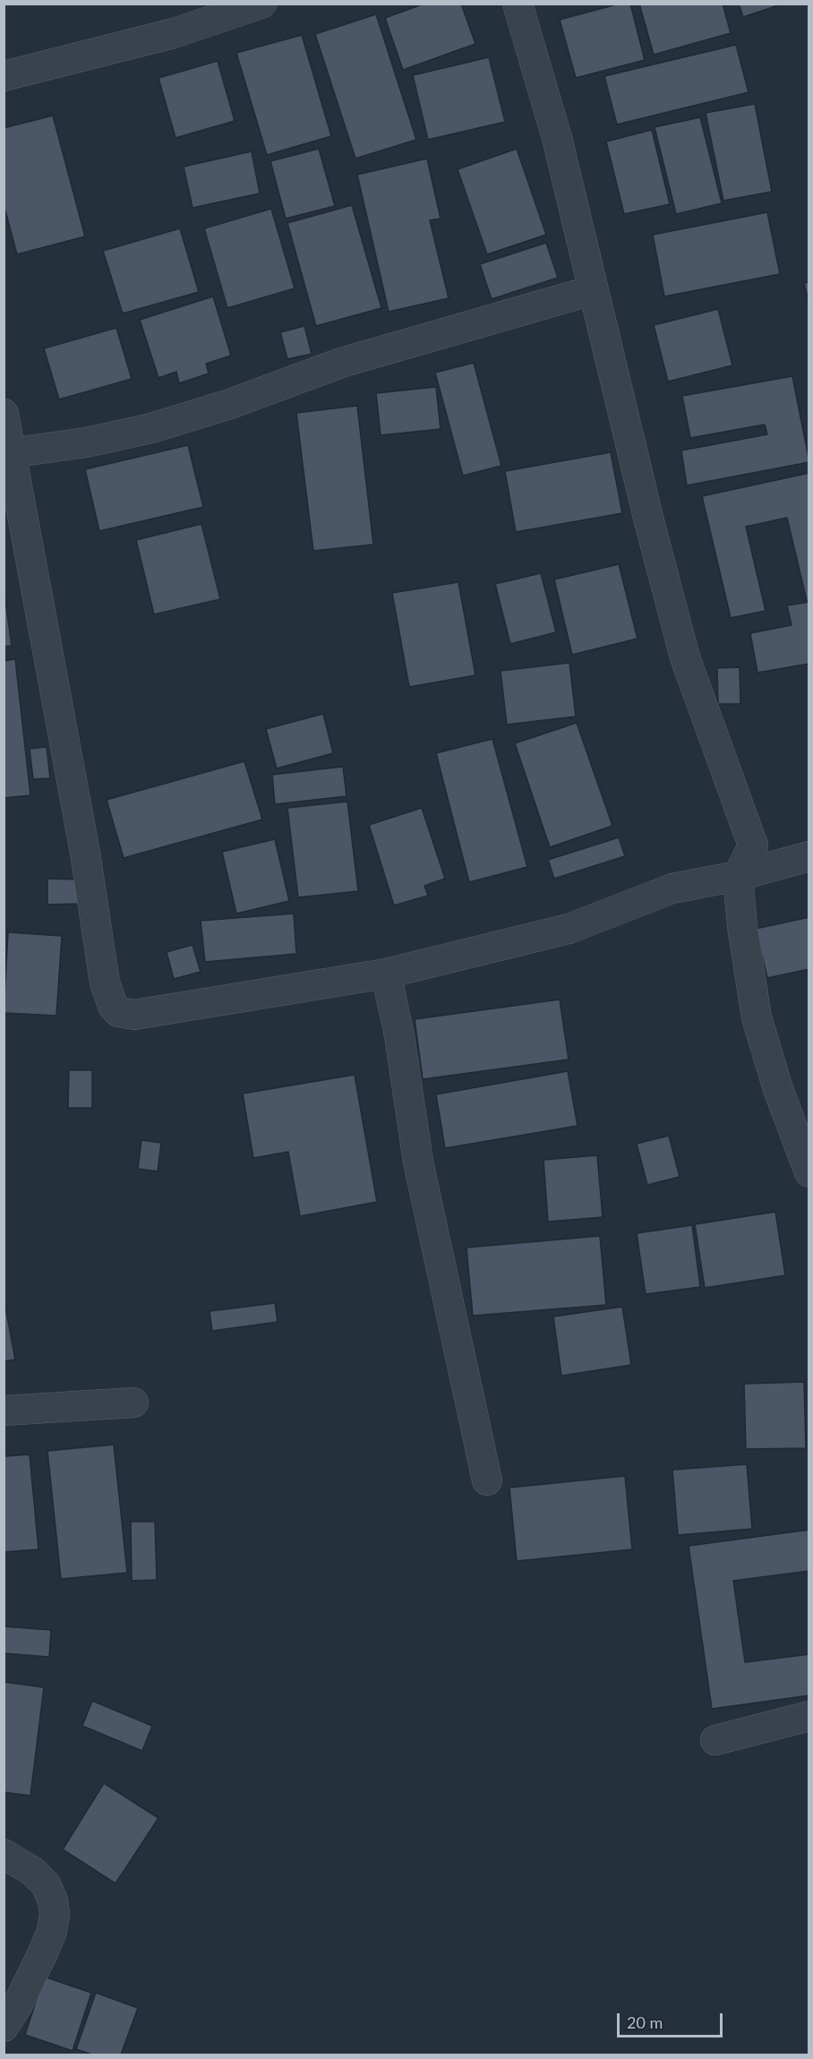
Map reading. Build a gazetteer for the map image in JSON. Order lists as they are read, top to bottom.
{
  "scale_bar": "20 m"
}
